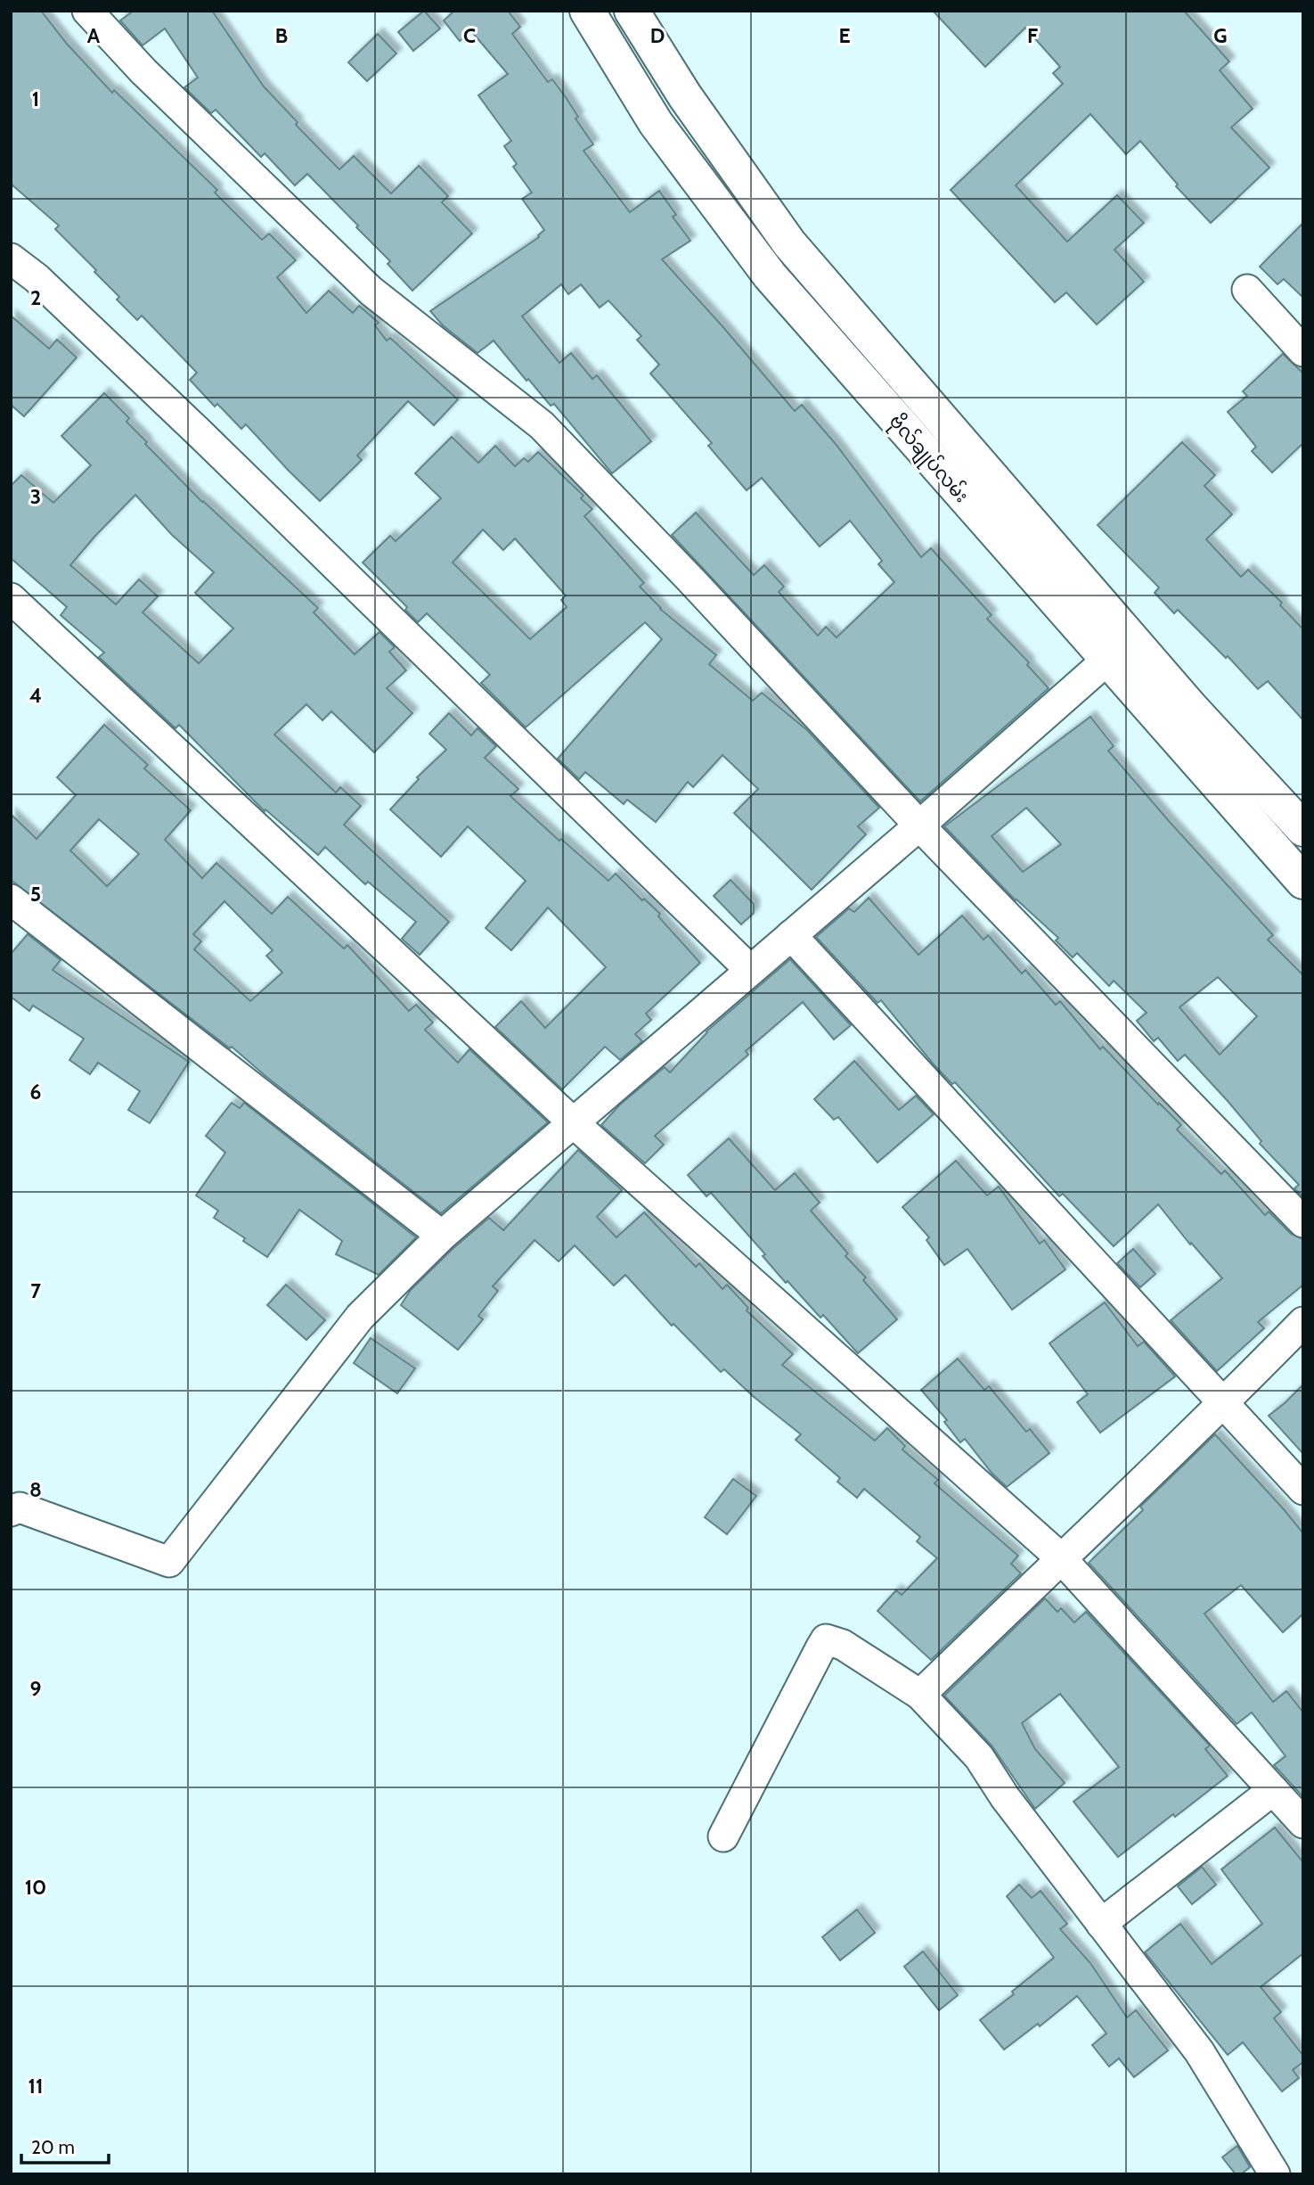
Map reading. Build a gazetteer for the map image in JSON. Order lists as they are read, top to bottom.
{
  "streets": {
    "main road": ["ဗိုလ်ချုပ်လမ်း"]
  },
  "scale_bar": "20 m",
  "grid": {
    "columns": [
      "A",
      "B",
      "C",
      "D",
      "E",
      "F",
      "G"
    ],
    "rows": [
      "1",
      "2",
      "3",
      "4",
      "5",
      "6",
      "7",
      "8",
      "9",
      "10",
      "11"
    ]
  }
}
